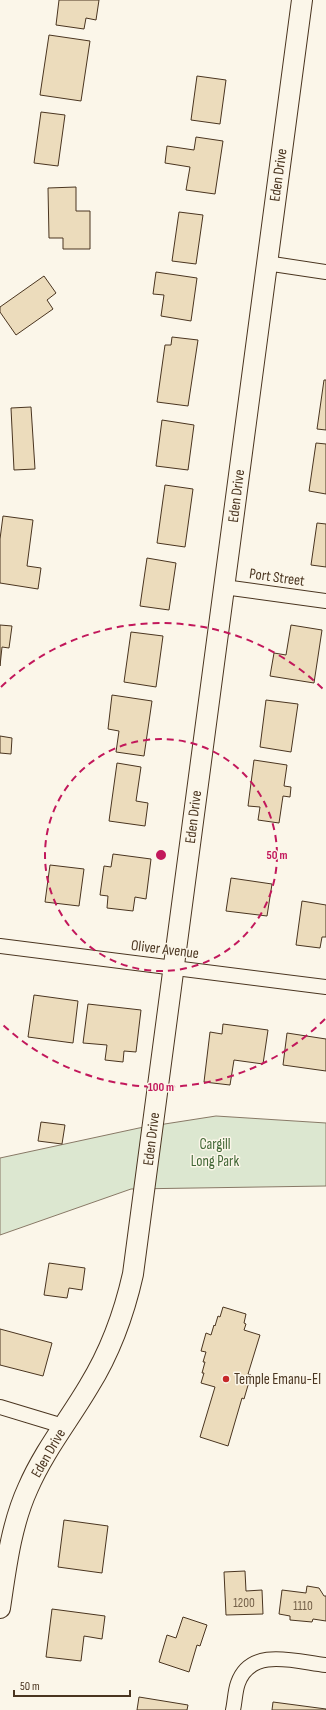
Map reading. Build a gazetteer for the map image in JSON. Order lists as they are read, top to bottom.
{
  "streets": {
    "street": ["Eden Drive", "Port Street", "Oliver Avenue"]
  },
  "crossings": [
    ["Eden Drive", "Port Street"],
    ["Eden Drive", "Oliver Avenue"]
  ],
  "parks": ["Cargill Long Park"],
  "places": ["Temple Emanu-El"],
  "house_numbers": ["1200", "1110"],
  "scale_bar": "50 m",
  "rings": ["50 m", "100 m"]
}
